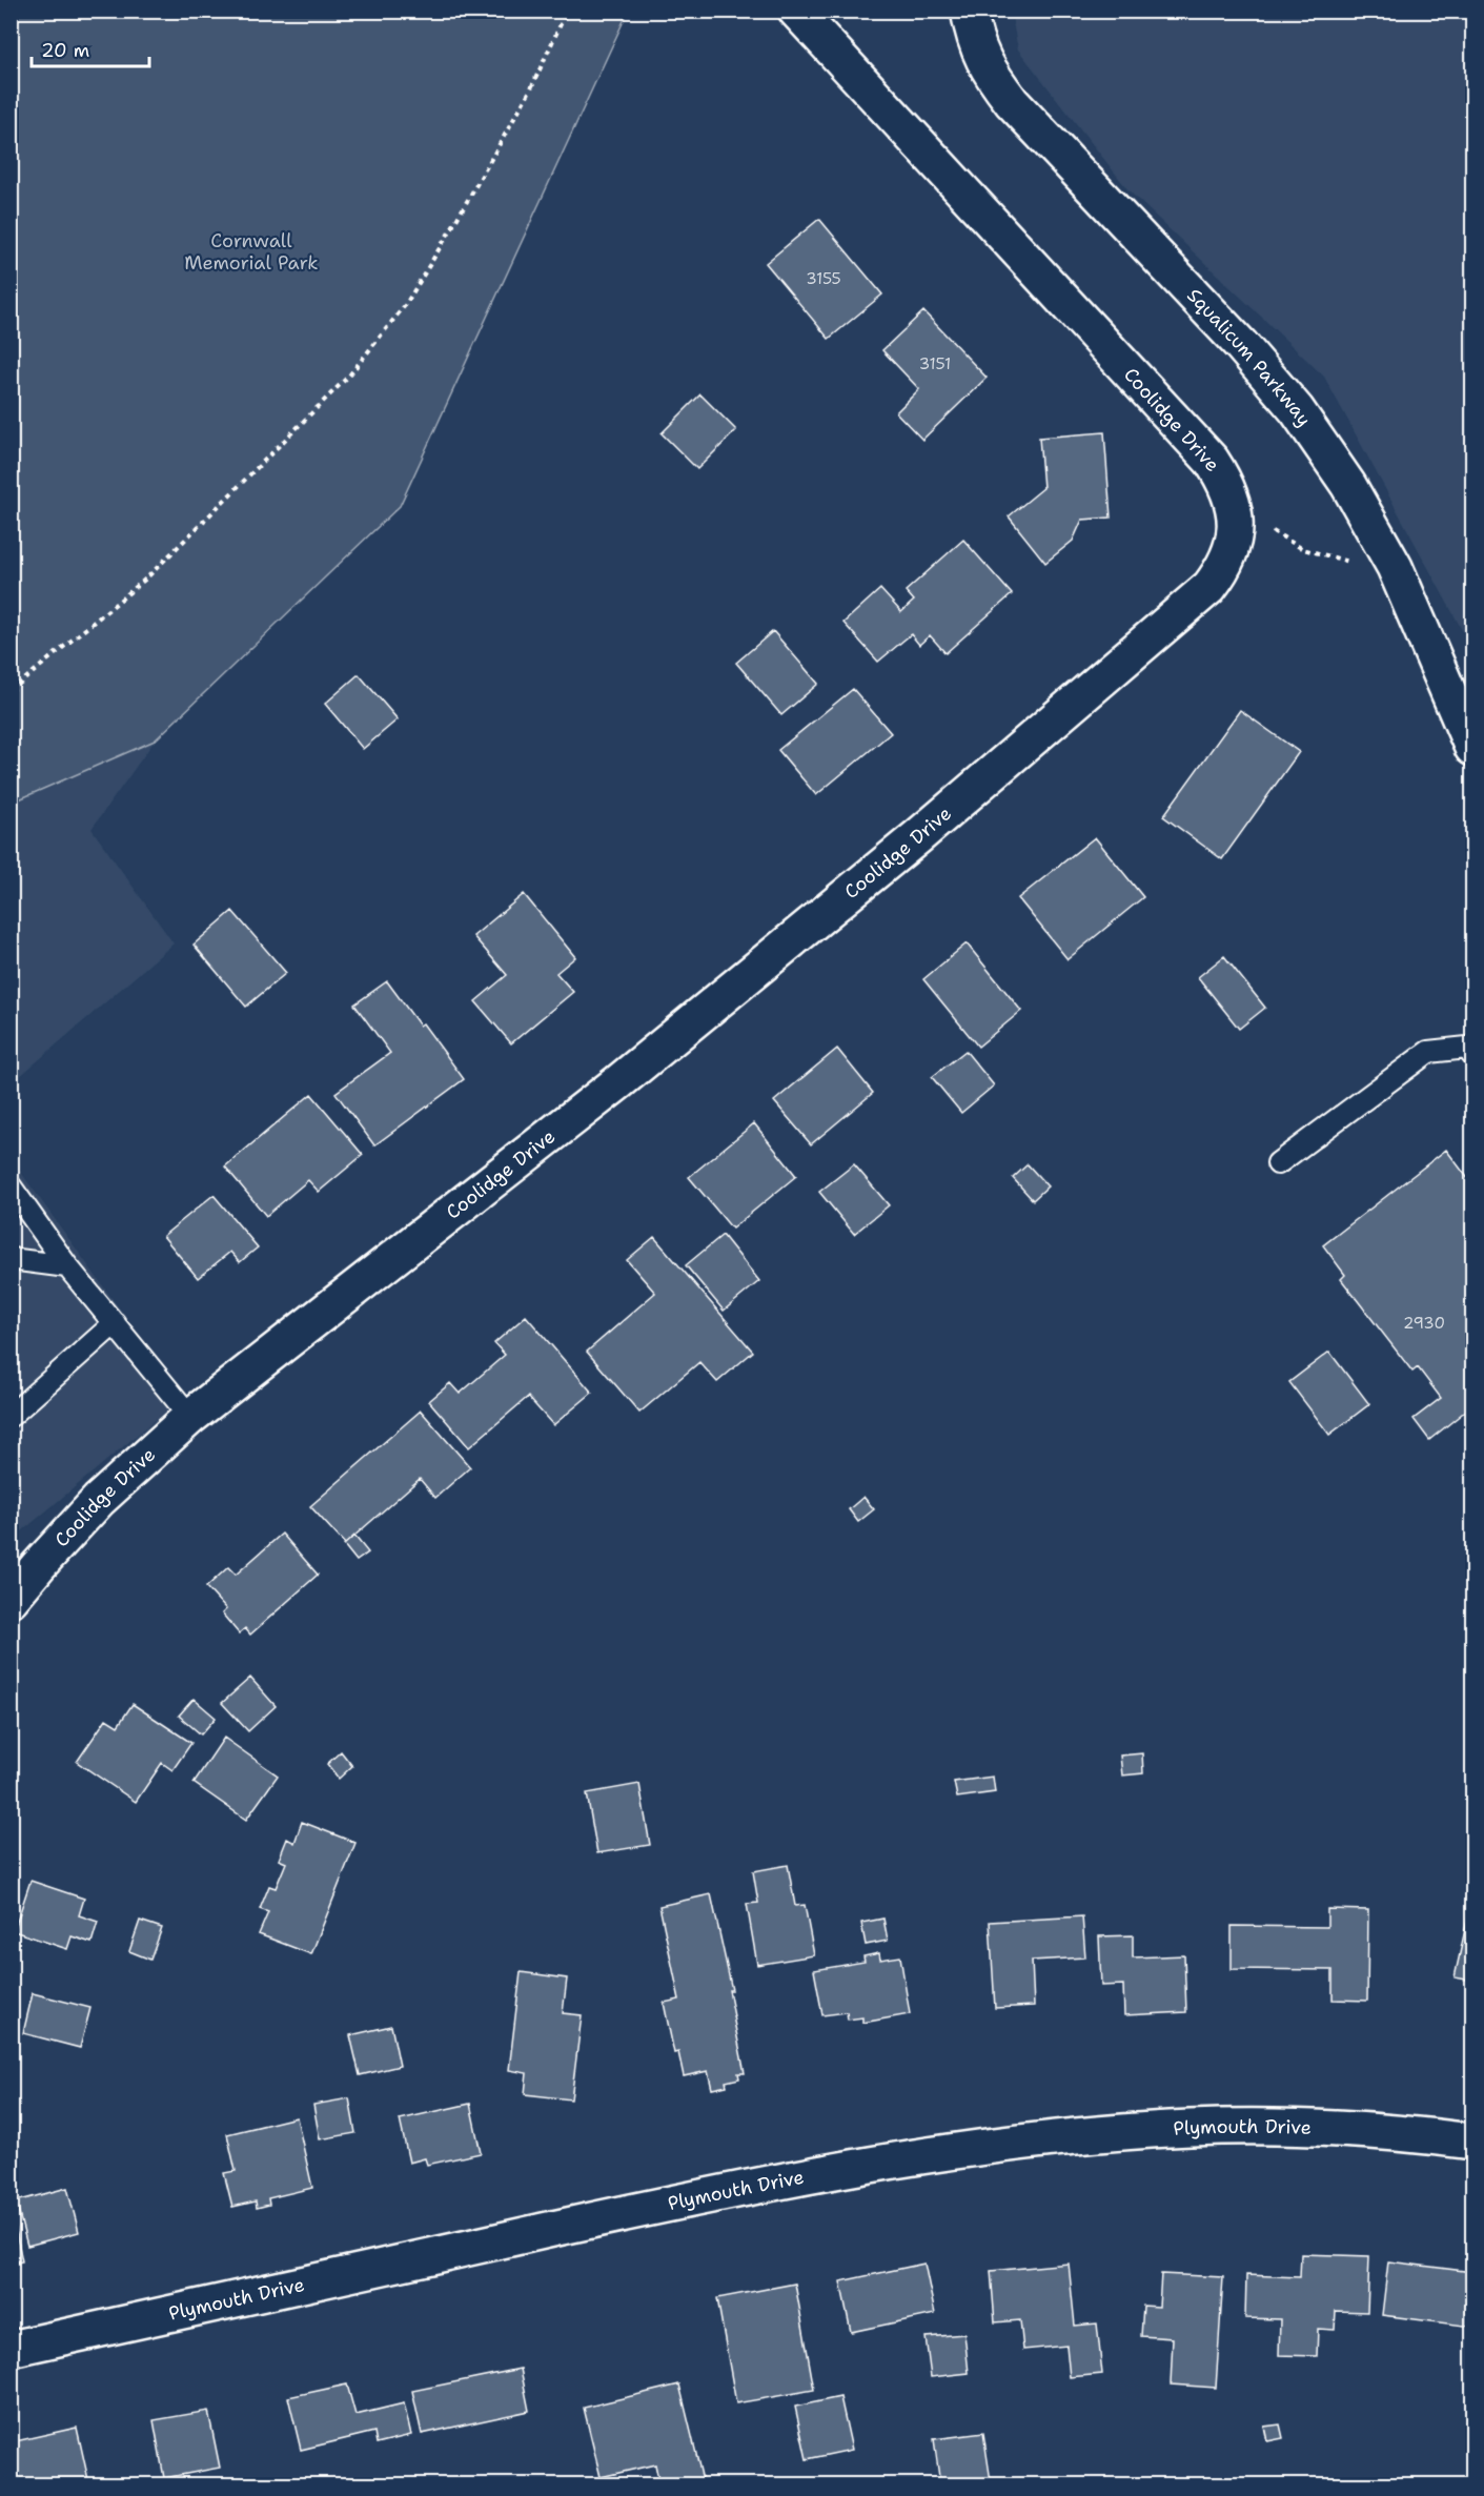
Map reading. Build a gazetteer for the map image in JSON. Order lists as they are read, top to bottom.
{
  "streets": {
    "street": ["Squalicum Parkway", "Coolidge Drive", "Plymouth Drive"]
  },
  "parks": ["Cornwall Memorial Park"],
  "house_numbers": ["3155", "3151", "2930"],
  "scale_bar": "20 m"
}
